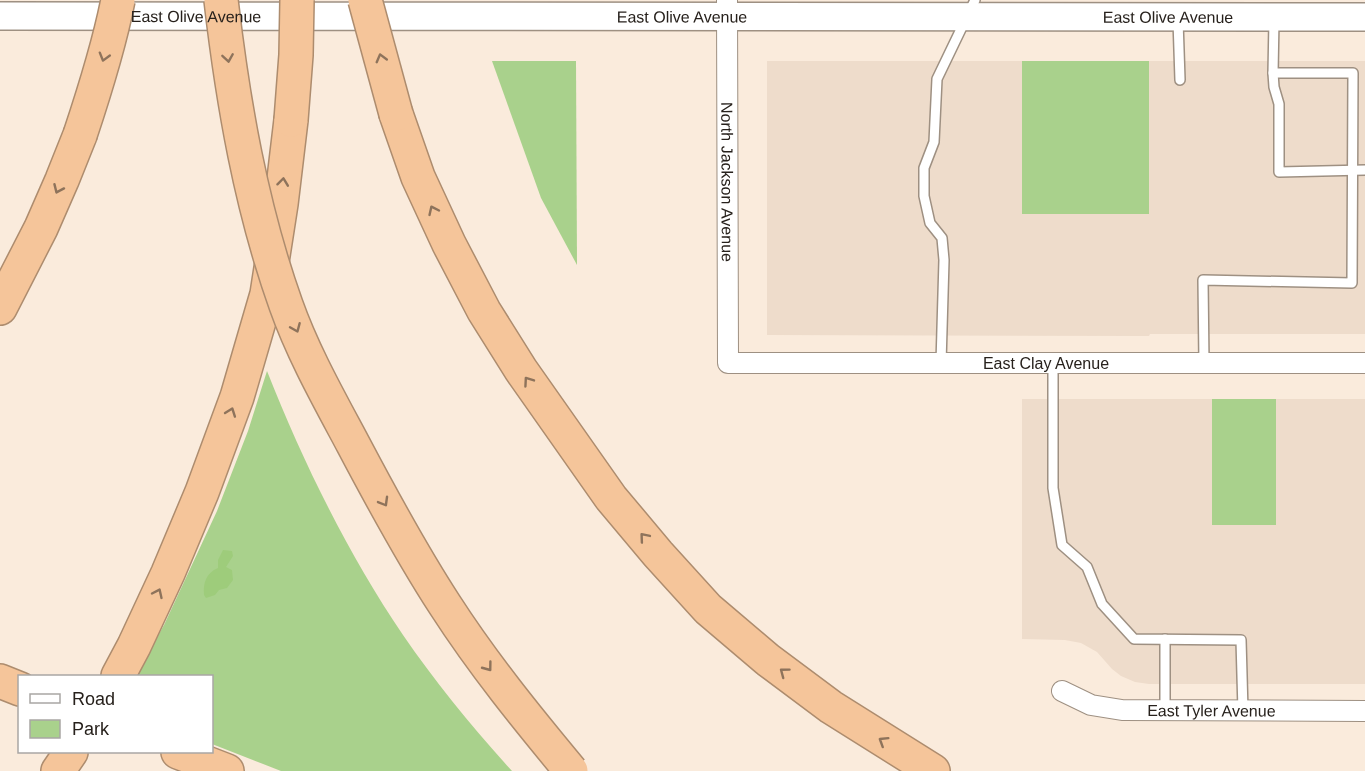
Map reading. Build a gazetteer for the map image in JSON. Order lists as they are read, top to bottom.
{
  "streets": {
    "main road": ["East Olive Avenue"],
    "street": ["North Jackson Avenue", "East Clay Avenue", "East Tyler Avenue"]
  },
  "crossings": [
    ["East Olive Avenue", "North Jackson Avenue"],
    ["North Jackson Avenue", "East Clay Avenue"]
  ],
  "legend": ["Road", "Park"]
}
